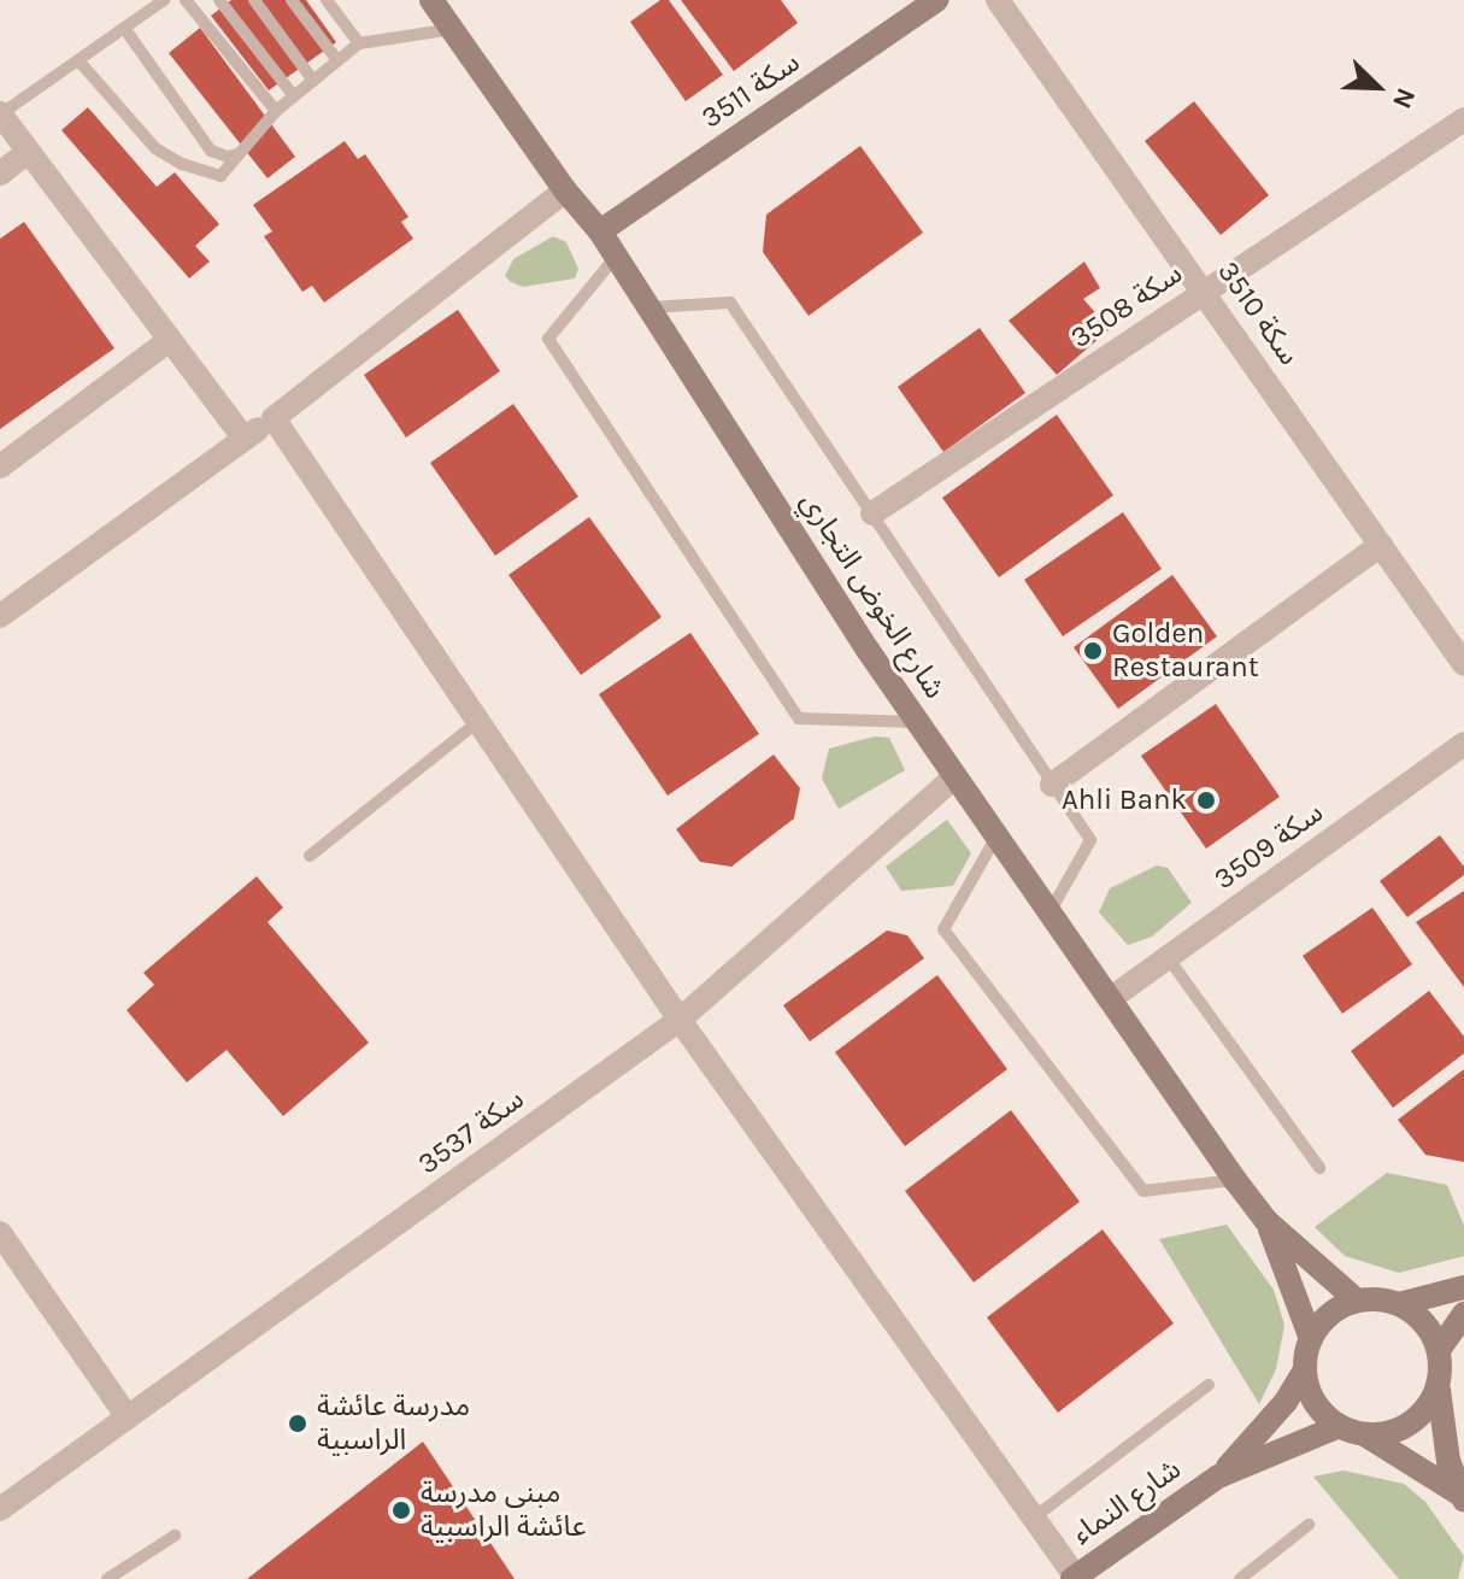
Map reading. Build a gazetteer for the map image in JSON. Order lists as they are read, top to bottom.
{
  "streets": {
    "street": [
      "سكة 3511",
      "سكة 3508",
      "سكة 3510",
      "شارع الخوض التجاري",
      "سكة 3509",
      "سكة 3537",
      "شارع النماء"
    ]
  },
  "crossings": [
    ["سكة 3511", "شارع الخوض التجاري"],
    ["سكة 3508", "سكة 3510"],
    ["شارع الخوض التجاري", "سكة 3509"],
    ["شارع الخوض التجاري", "سكة 3537"],
    ["شارع الخوض التجاري", "شارع النماء"]
  ],
  "places": [
    "Golden Restaurant",
    "Ahli Bank",
    "مدرسة عائشة الراسبية",
    "مبنى مدرسة عائشة الراسبية"
  ],
  "north": "bottom right"
}
